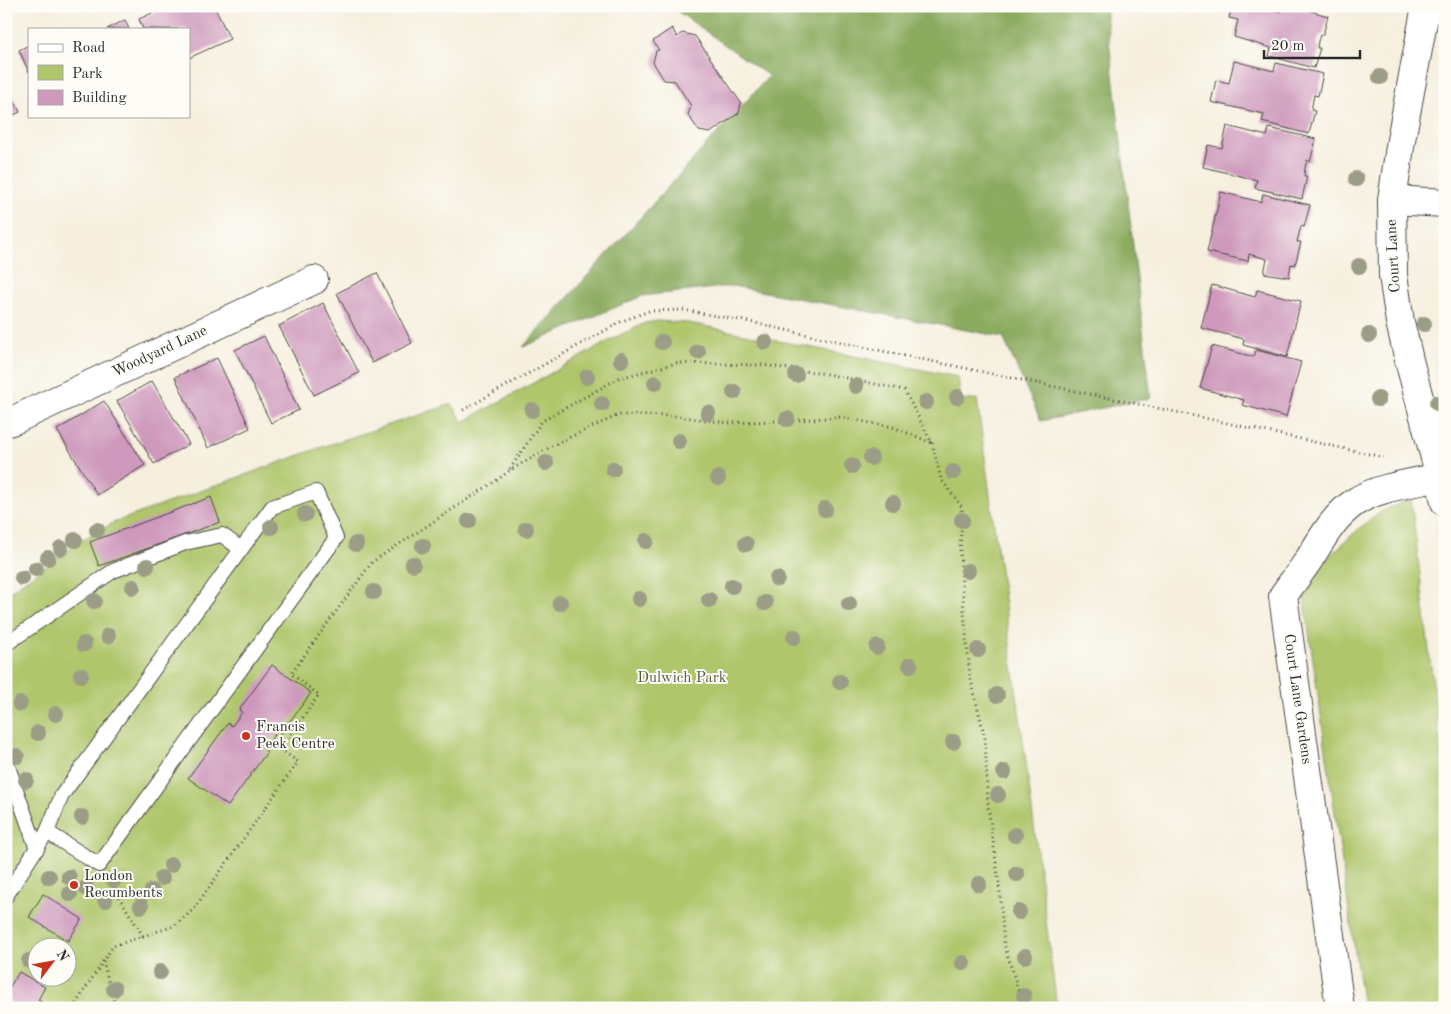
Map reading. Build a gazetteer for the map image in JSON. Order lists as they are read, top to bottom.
{
  "streets": {
    "street": ["Court Lane", "Woodyard Lane", "Court Lane Gardens"]
  },
  "crossings": [
    ["Court Lane", "Court Lane Gardens"]
  ],
  "parks": ["Dulwich Park"],
  "places": ["Francis Peek Centre", "London Recumbents"],
  "legend": ["Road", "Park", "Building"],
  "scale_bar": "20 m",
  "north": "top right"
}
